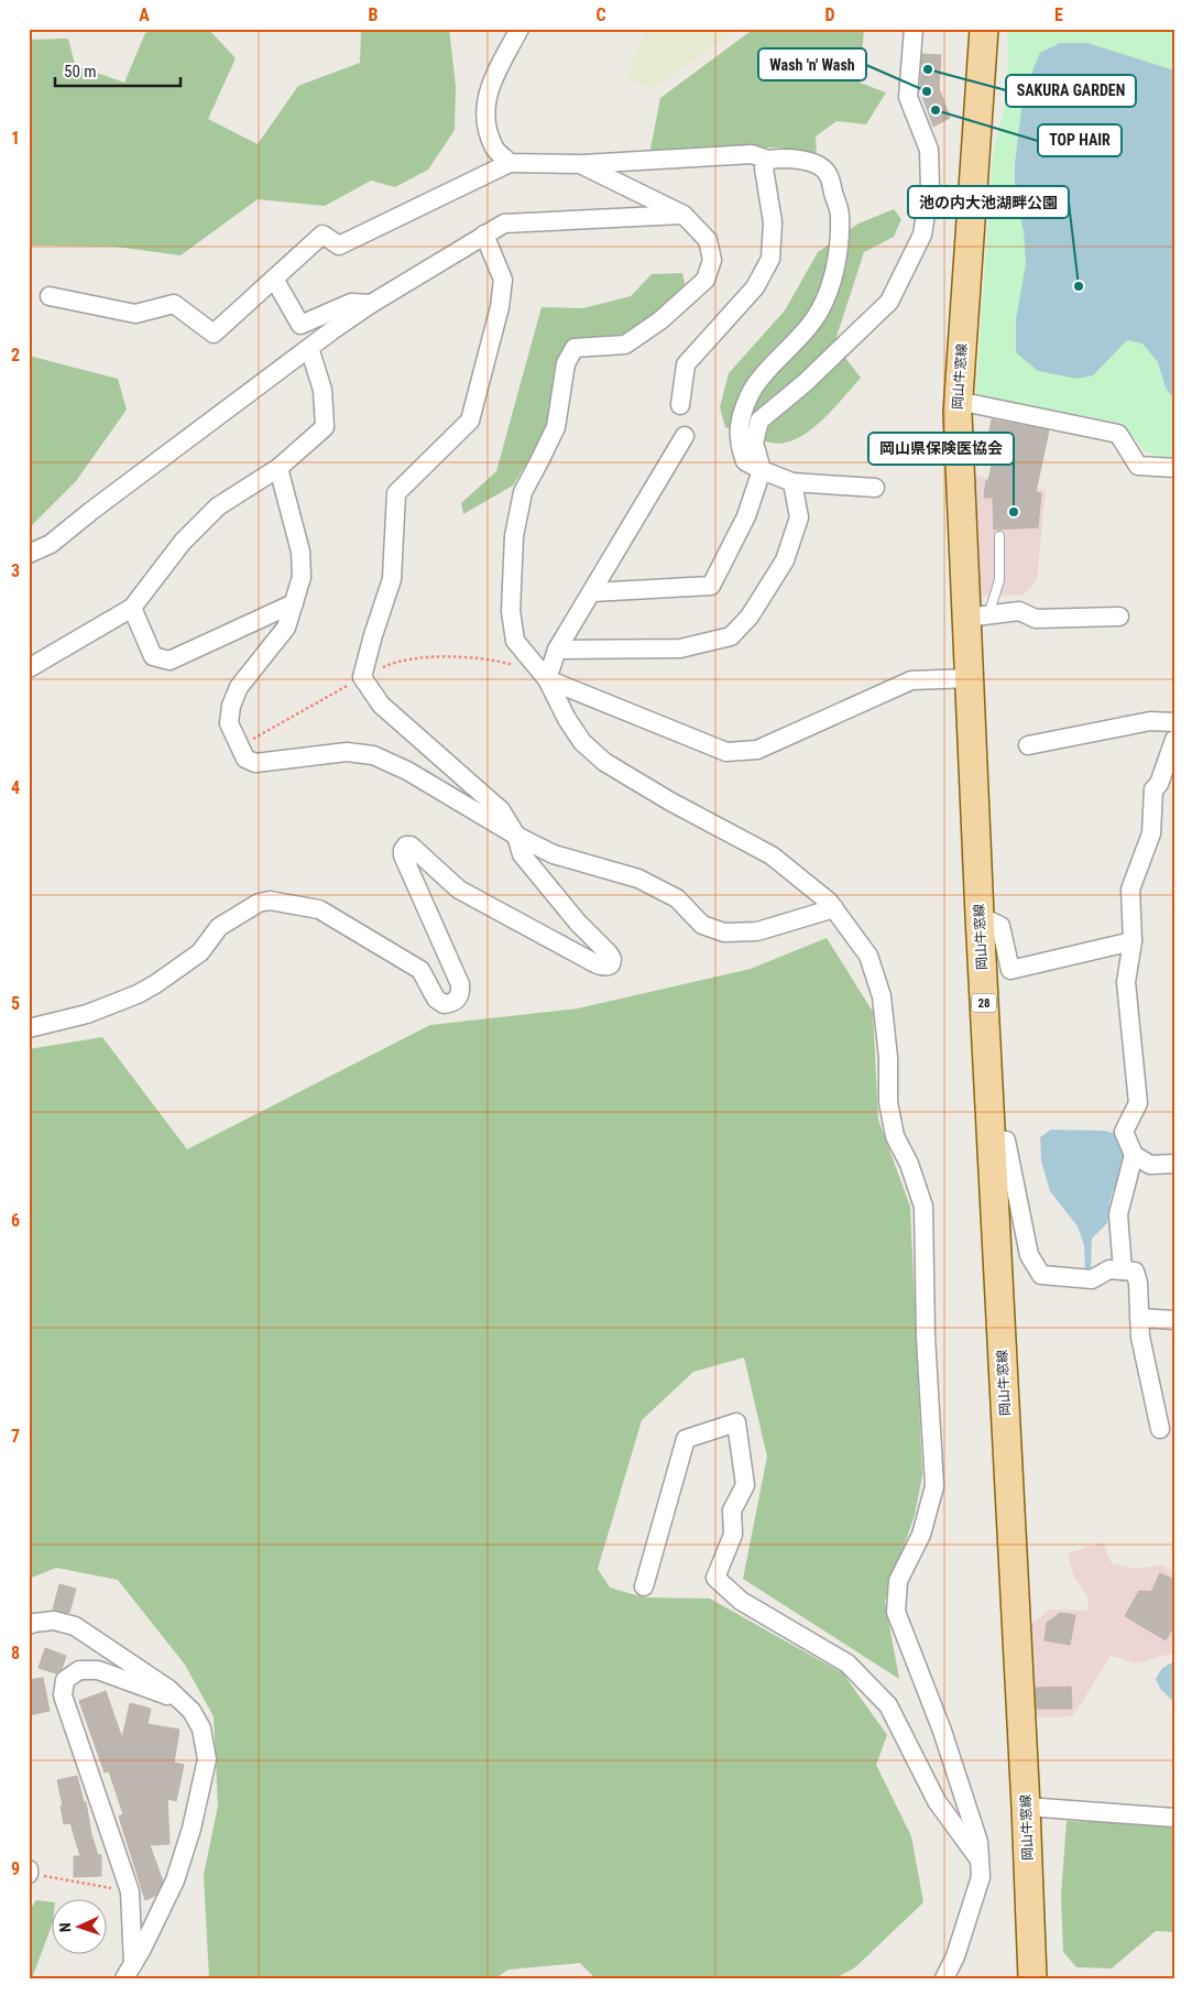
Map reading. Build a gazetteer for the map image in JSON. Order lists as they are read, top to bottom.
{
  "streets": {
    "main road": ["岡山牛窓線", "28"]
  },
  "places": [
    "SAKURA GARDEN",
    "Wash 'n' Wash",
    "TOP HAIR",
    "池の内大池湖畔公園",
    "岡山県保険医協会"
  ],
  "scale_bar": "50 m",
  "north": "left",
  "grid": {
    "columns": [
      "A",
      "B",
      "C",
      "D",
      "E"
    ],
    "rows": [
      "1",
      "2",
      "3",
      "4",
      "5",
      "6",
      "7",
      "8",
      "9"
    ]
  }
}
